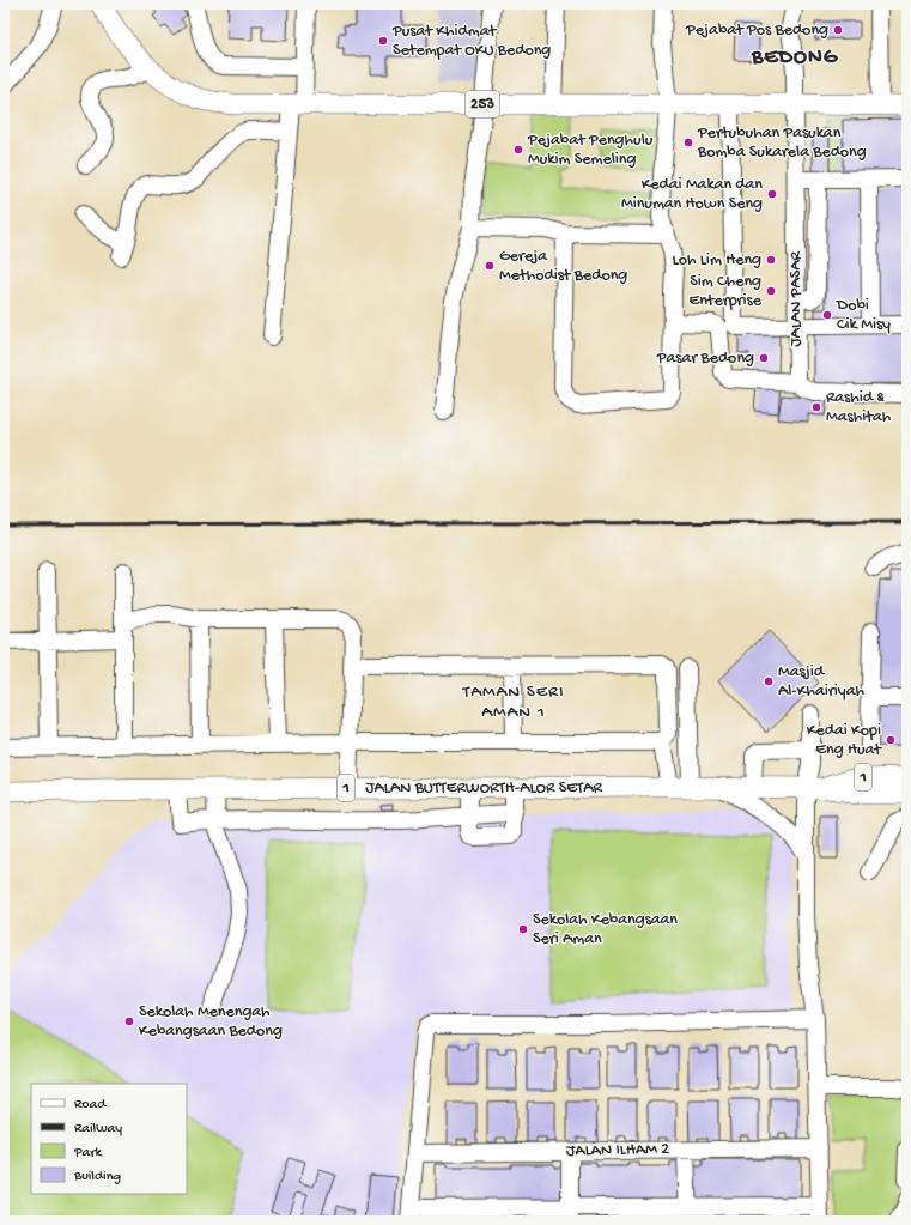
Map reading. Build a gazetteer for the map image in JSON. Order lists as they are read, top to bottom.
{
  "streets": {
    "main road": ["253", "1", "JALAN BUTTERWORTH-ALOR SETAR"],
    "street": ["JALAN PASAR", "JALAN ILHAM 2"]
  },
  "crossings": [
    ["253", "JALAN PASAR"]
  ],
  "districts": ["BEDONG", "TAMAN SERI AMAN 1"],
  "places": [
    "Pejabat Pos Bedong",
    "Pusat Khidmat Setempat OKU Bedong",
    "Pertubuhan Pasukan Bomba Sukarela Bedong",
    "Pejabat Penghulu Mukim Semeling",
    "Kedai Makan dan Minuman Hown Seng",
    "Loh Lim Heng",
    "Gereja Methodist Bedong",
    "Sim Cheng Enterprise",
    "Dobi Cik Misy",
    "Pasar Bedong",
    "Rashid & Mashitah",
    "Masjid Al-Khairiyah",
    "Kedai Kopi Eng Huat",
    "Sekolah Kebangsaan Seri Aman",
    "Sekolah Menengah Kebangsaan Bedong"
  ],
  "legend": [
    "Road",
    "Railway",
    "Park",
    "Building"
  ]
}
